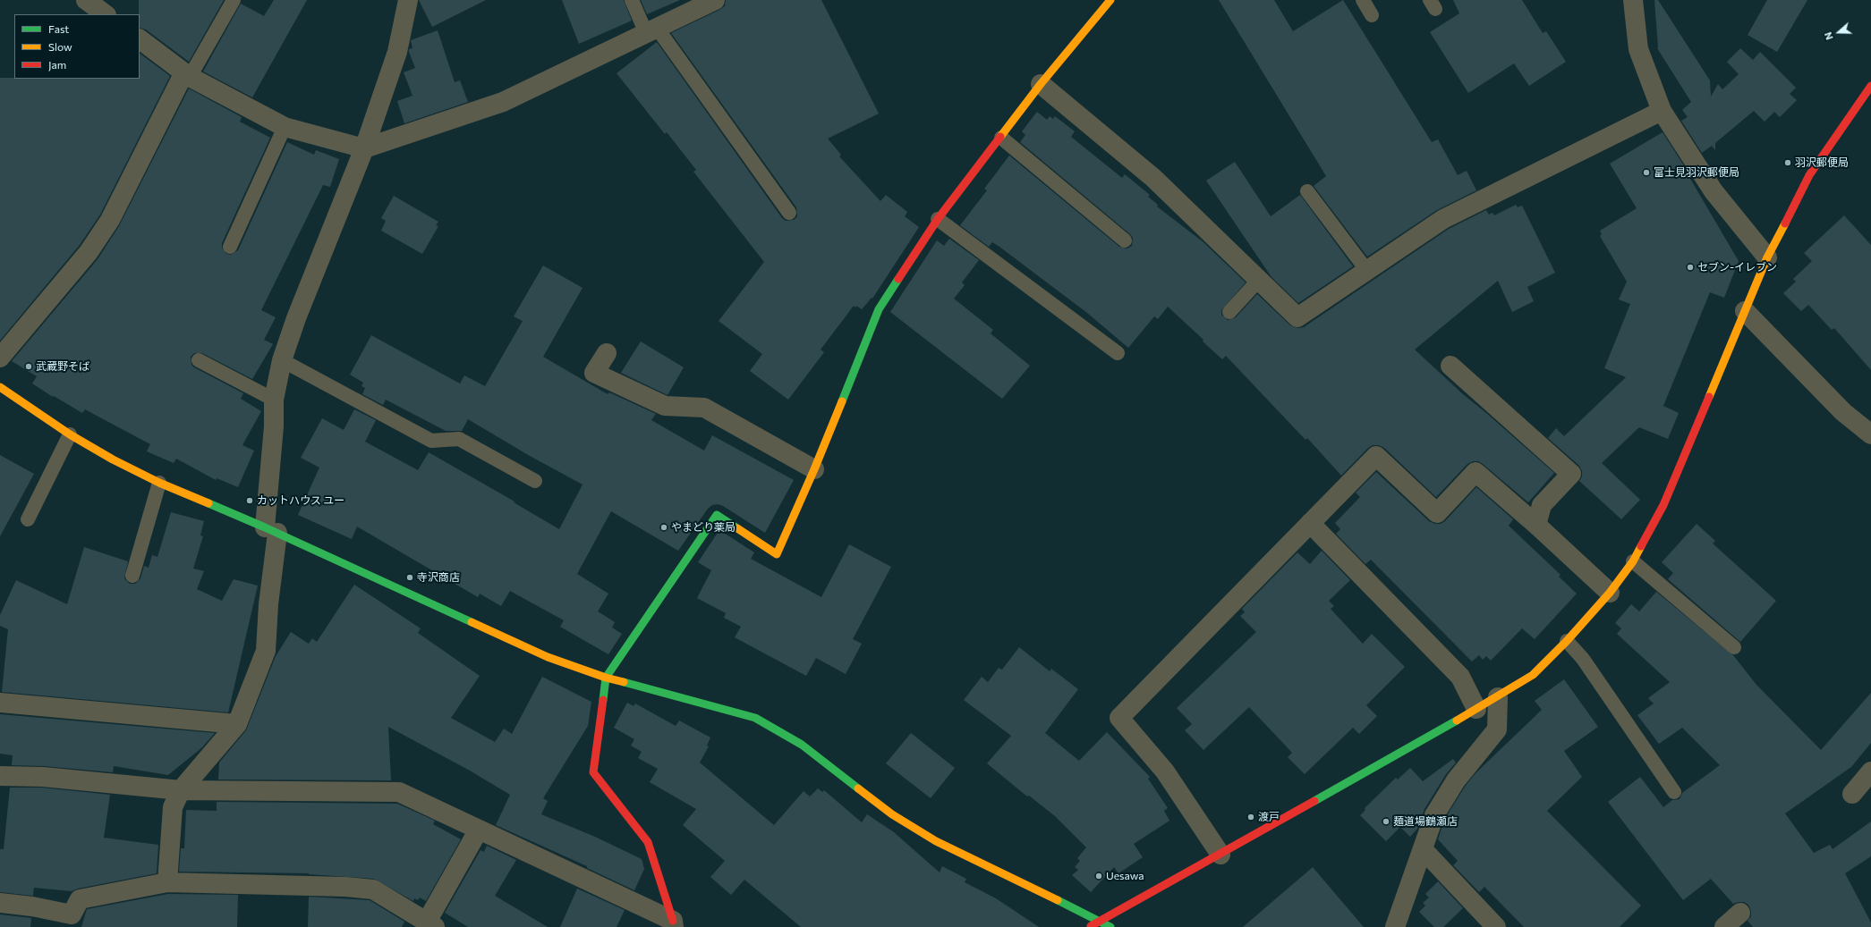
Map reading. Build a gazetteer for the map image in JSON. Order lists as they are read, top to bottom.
{
  "places": [
    "羽沢郵便局",
    "富士見羽沢郵便局",
    "セブン-イレブン",
    "武蔵野そば",
    "カットハウス ユー",
    "やまどり薬局",
    "寺沢商店",
    "渡戸",
    "麺道場鶴瀬店",
    "Uesawa"
  ],
  "legend": ["Fast", "Slow", "Jam"],
  "north": "left"
}
